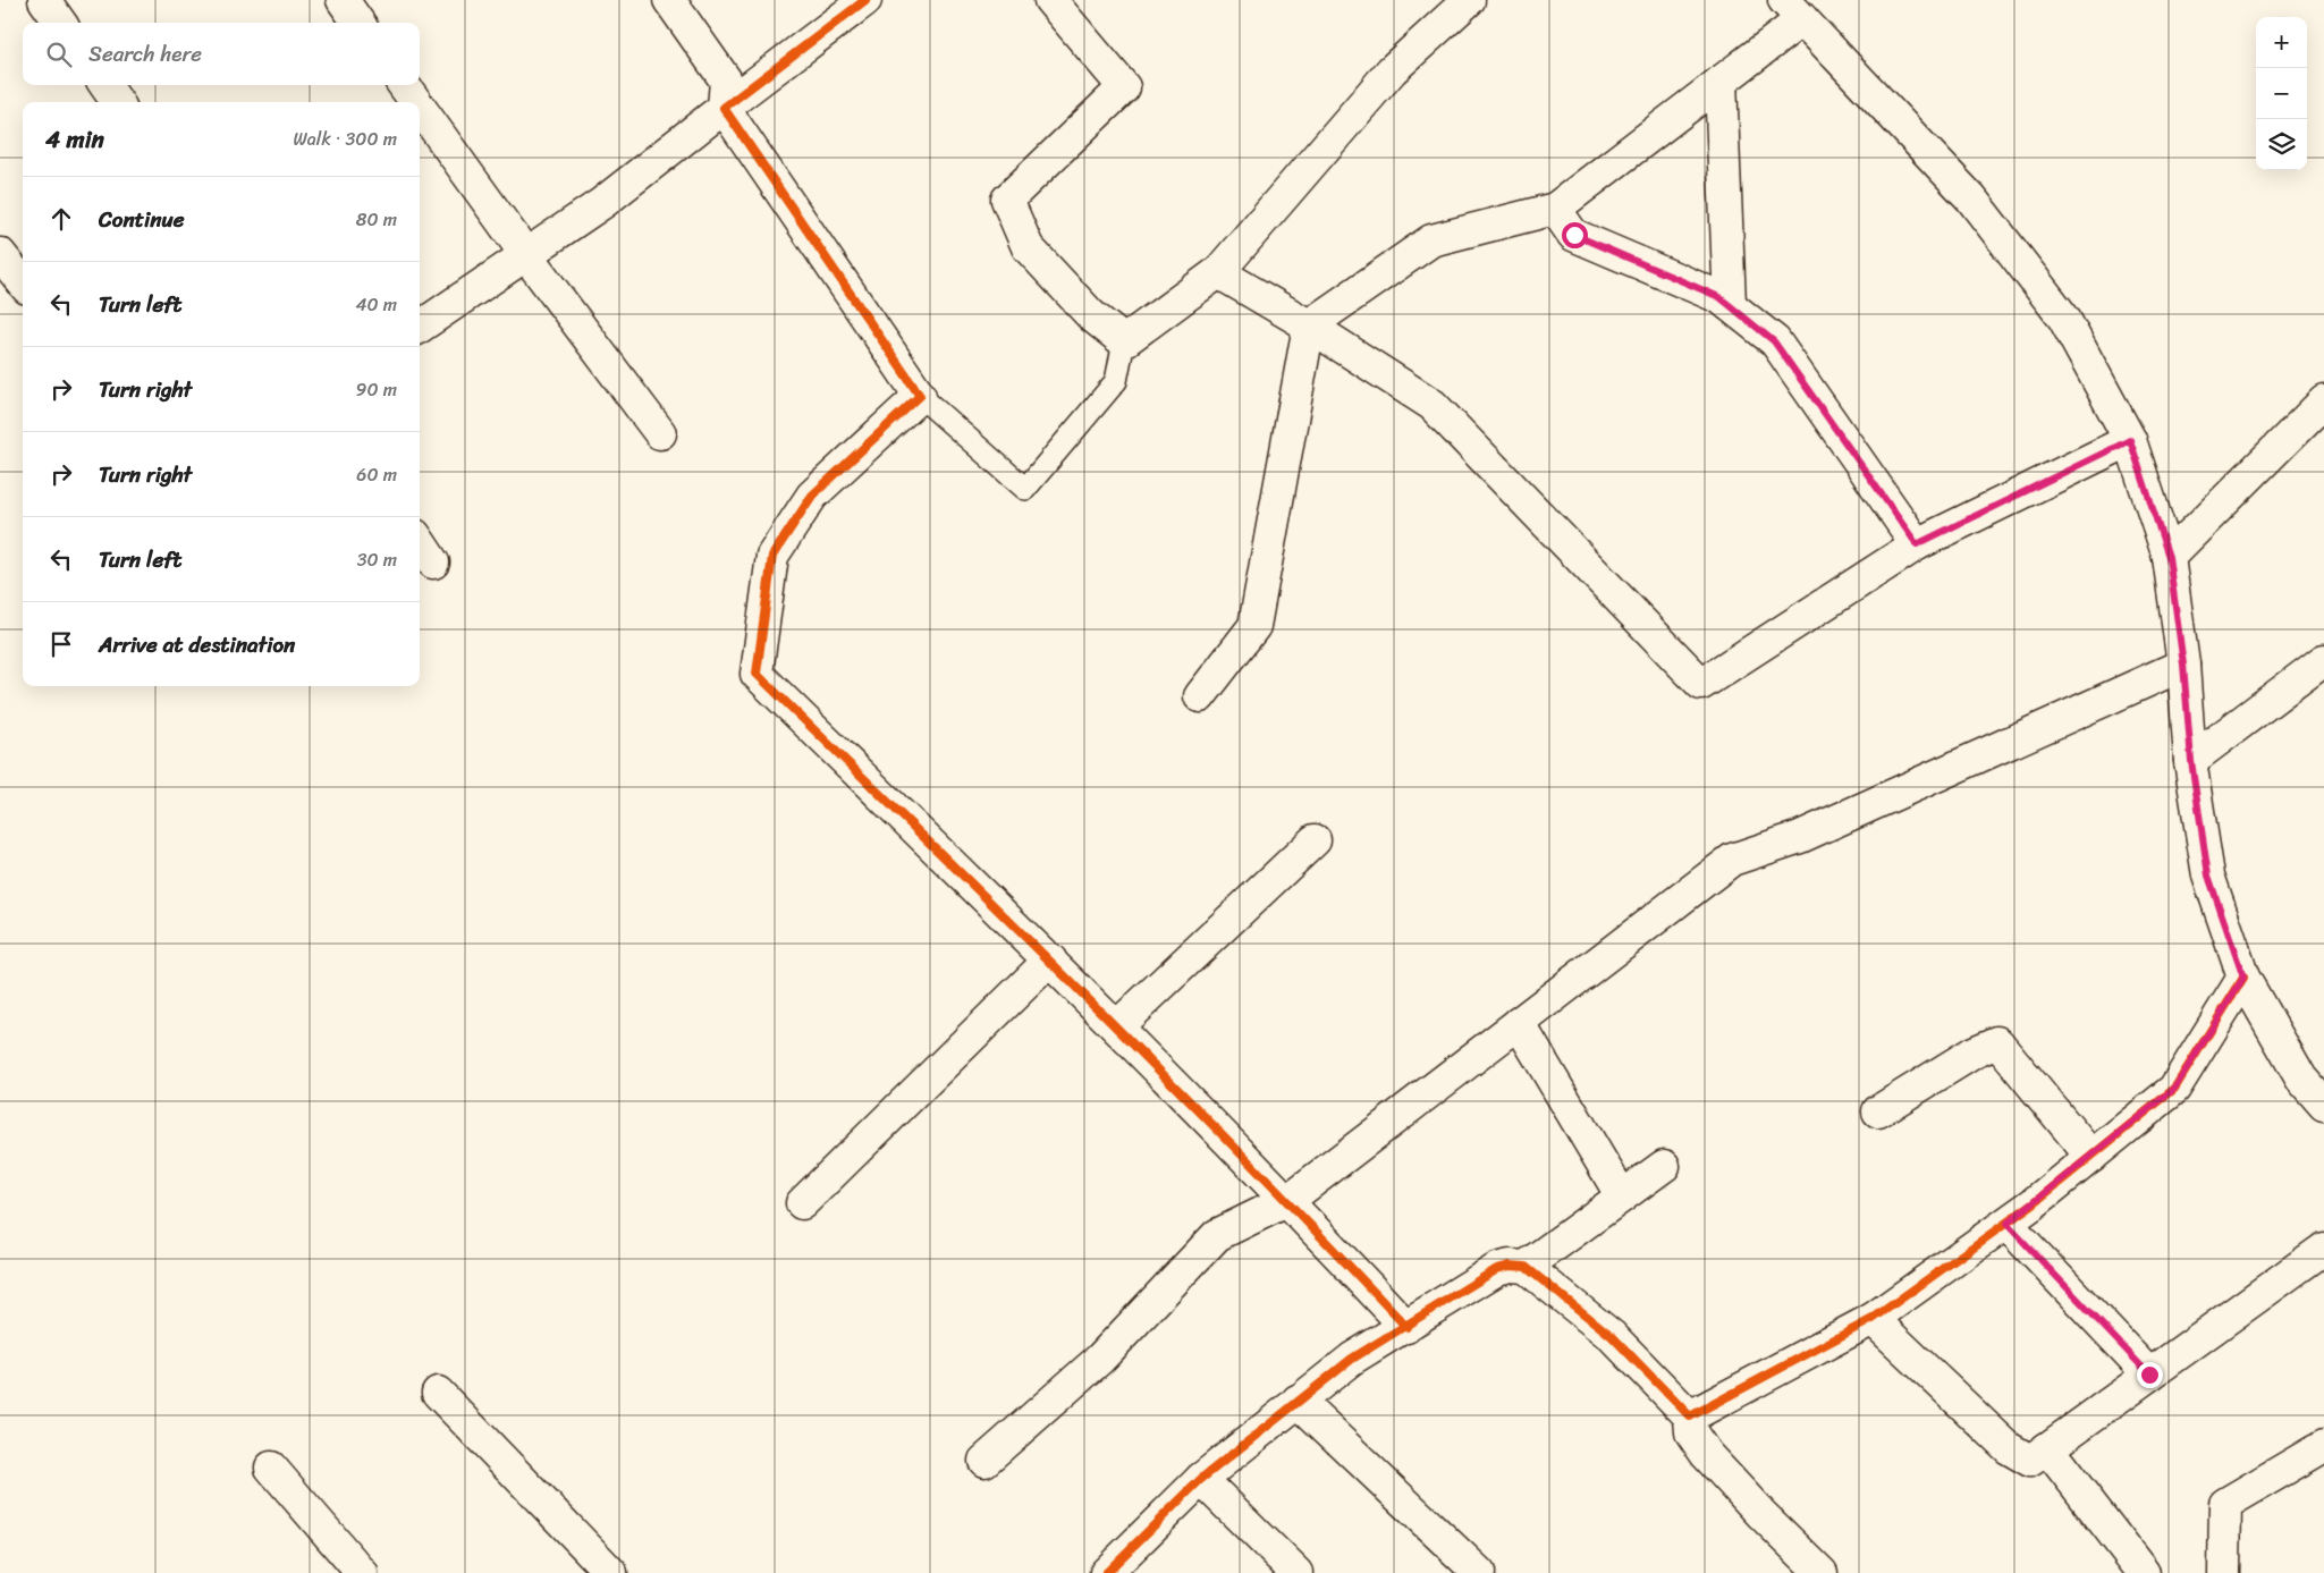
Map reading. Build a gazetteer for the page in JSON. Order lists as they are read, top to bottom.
{
  "page": {
    "map_buttons": ["+", "−"],
    "search": "Search here",
    "heading": ["4 min", "Walk · 300 m"],
    "list": [
      ["Continue", "80 m"],
      ["Turn left", "40 m"],
      ["Turn right", "90 m"],
      ["Turn right", "60 m"],
      ["Turn left", "30 m"],
      "Arrive at destination"
    ]
  }
}
